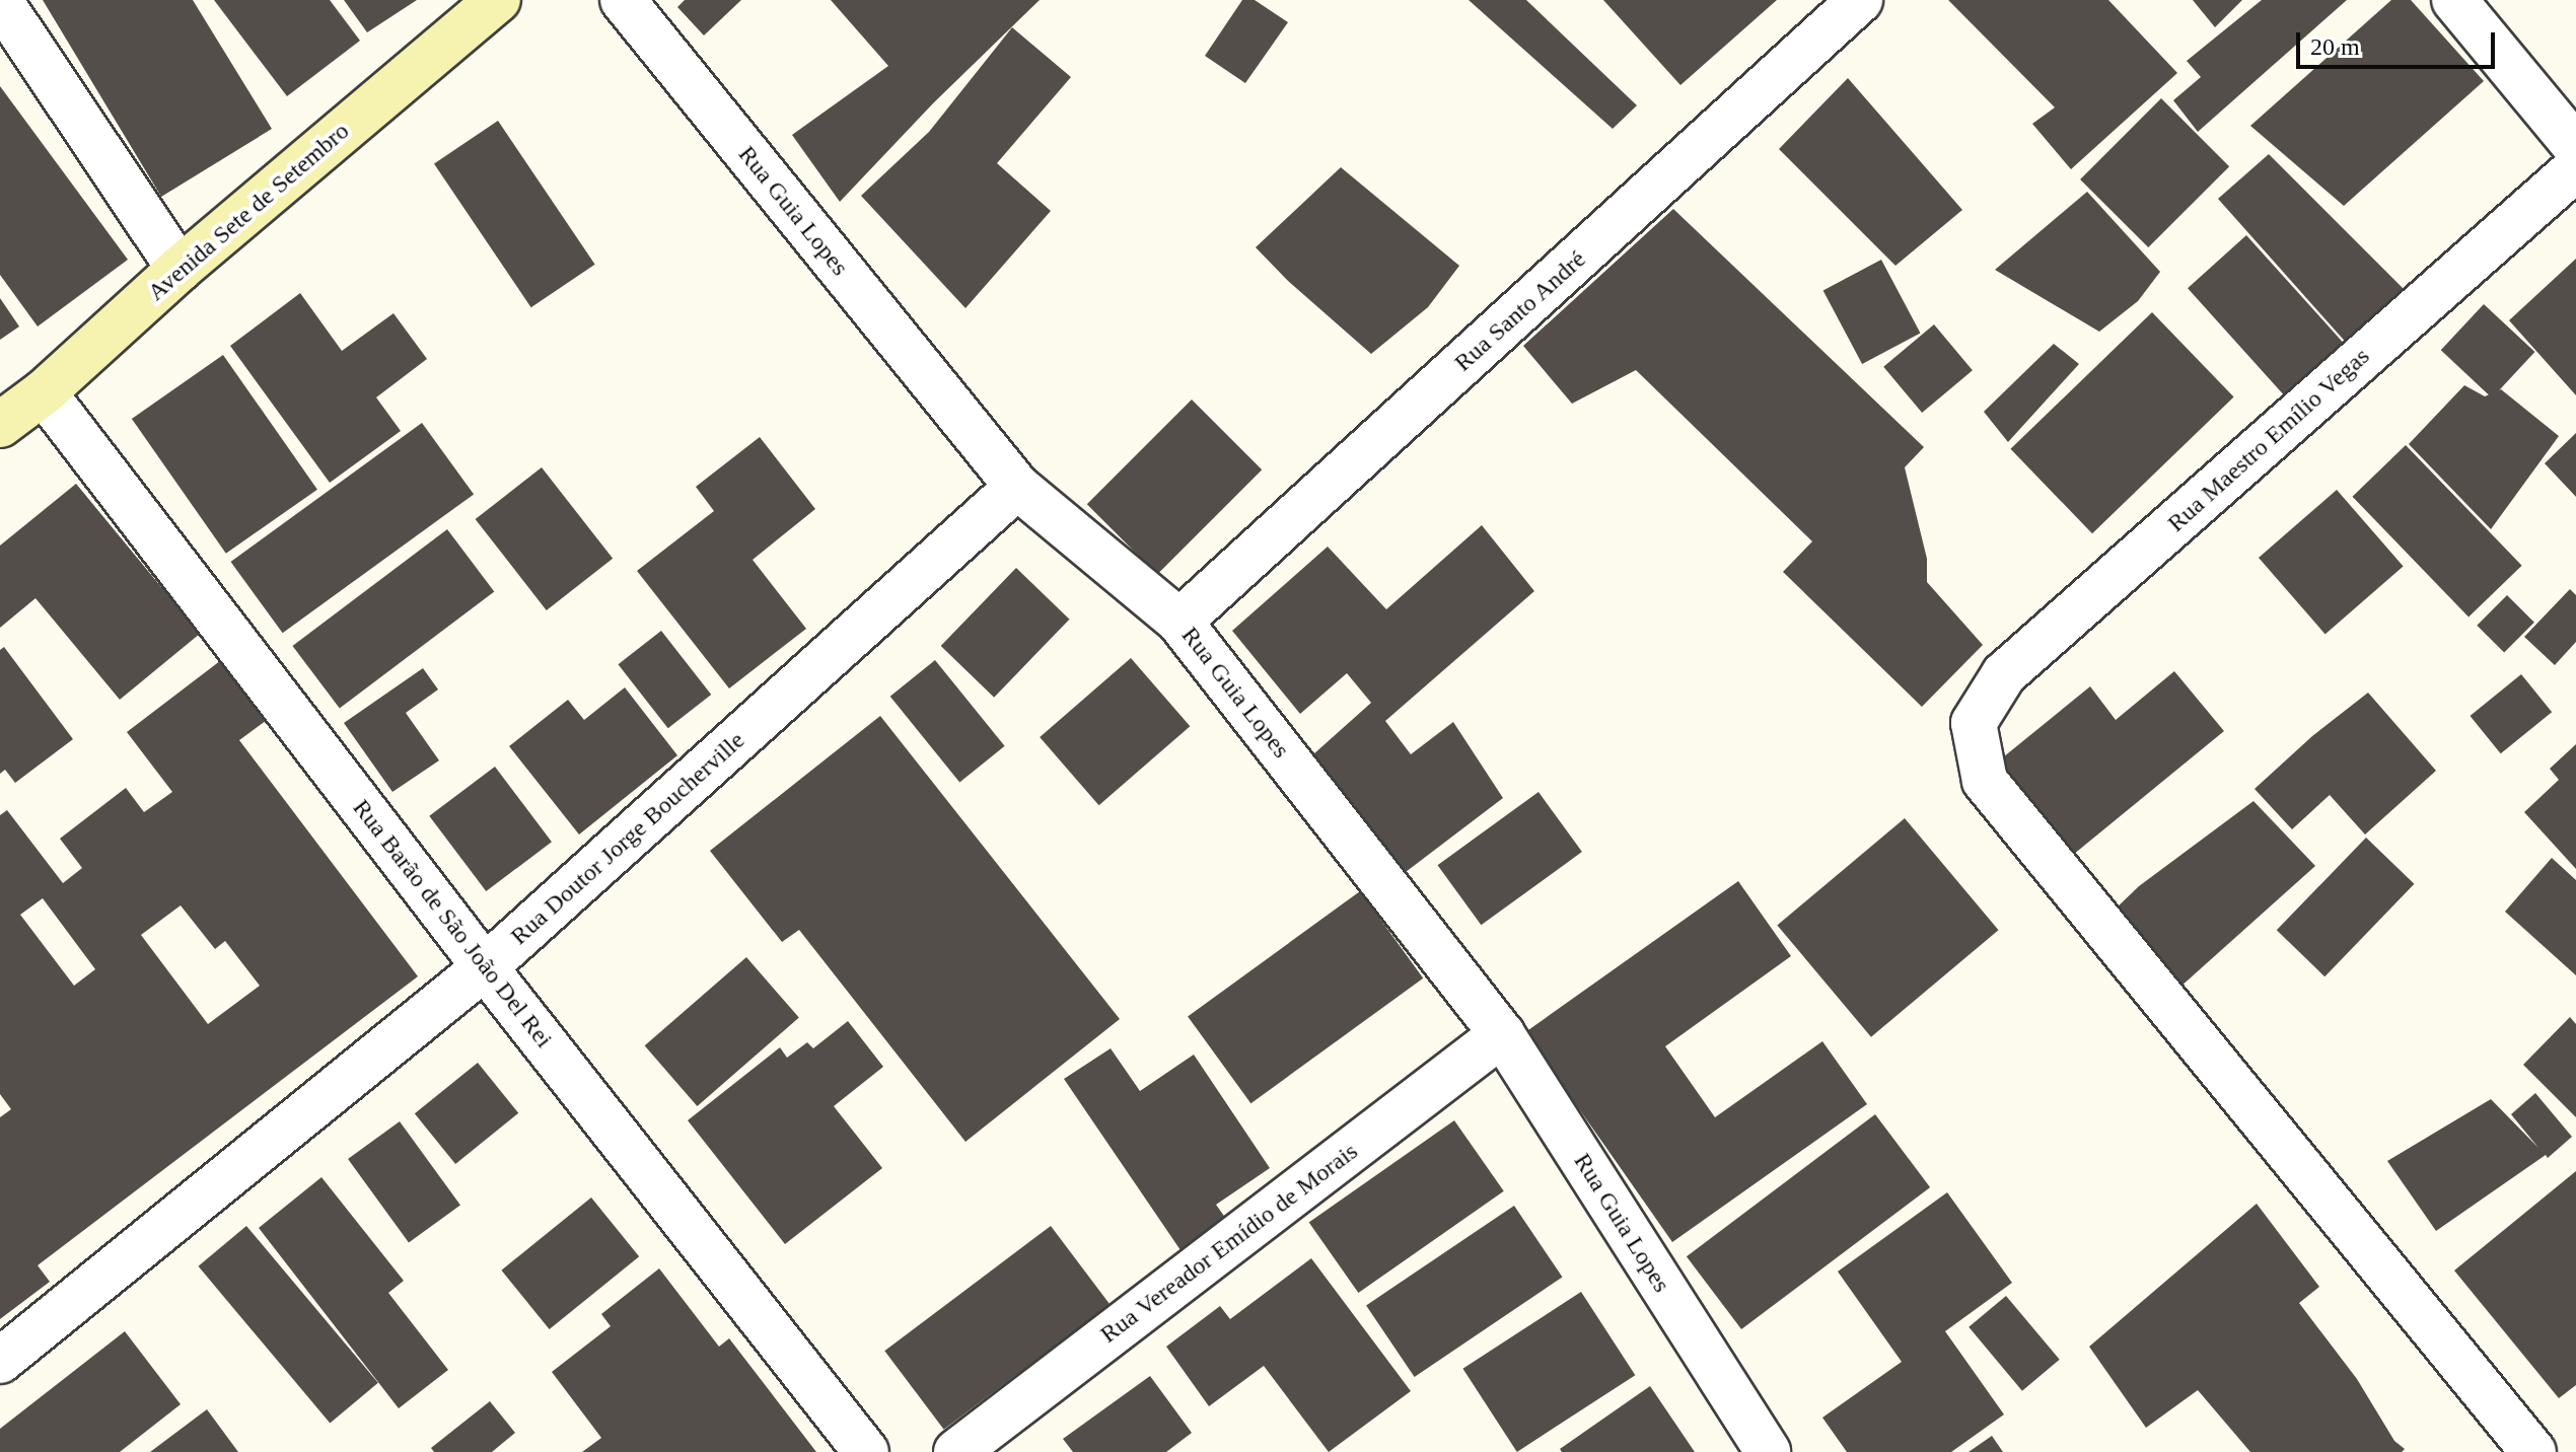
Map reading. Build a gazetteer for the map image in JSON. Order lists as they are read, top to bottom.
{
  "streets": {
    "main road": ["Avenida Sete de Setembro"],
    "street": [
      "Rua Guia Lopes",
      "Rua Santo André",
      "Rua Maestro Emílio Vegas",
      "Rua Doutor Jorge Boucherville",
      "Rua Barão de São João Del Rei",
      "Rua Vereador Emídio de Morais"
    ]
  },
  "crossings": [
    ["Rua Guia Lopes", "Rua Santo André"],
    ["Rua Guia Lopes", "Rua Doutor Jorge Boucherville"],
    ["Rua Guia Lopes", "Rua Vereador Emídio de Morais"],
    ["Avenida Sete de Setembro", "Rua Barão de São João Del Rei"],
    ["Rua Doutor Jorge Boucherville", "Rua Barão de São João Del Rei"]
  ],
  "scale_bar": "20 m"
}
